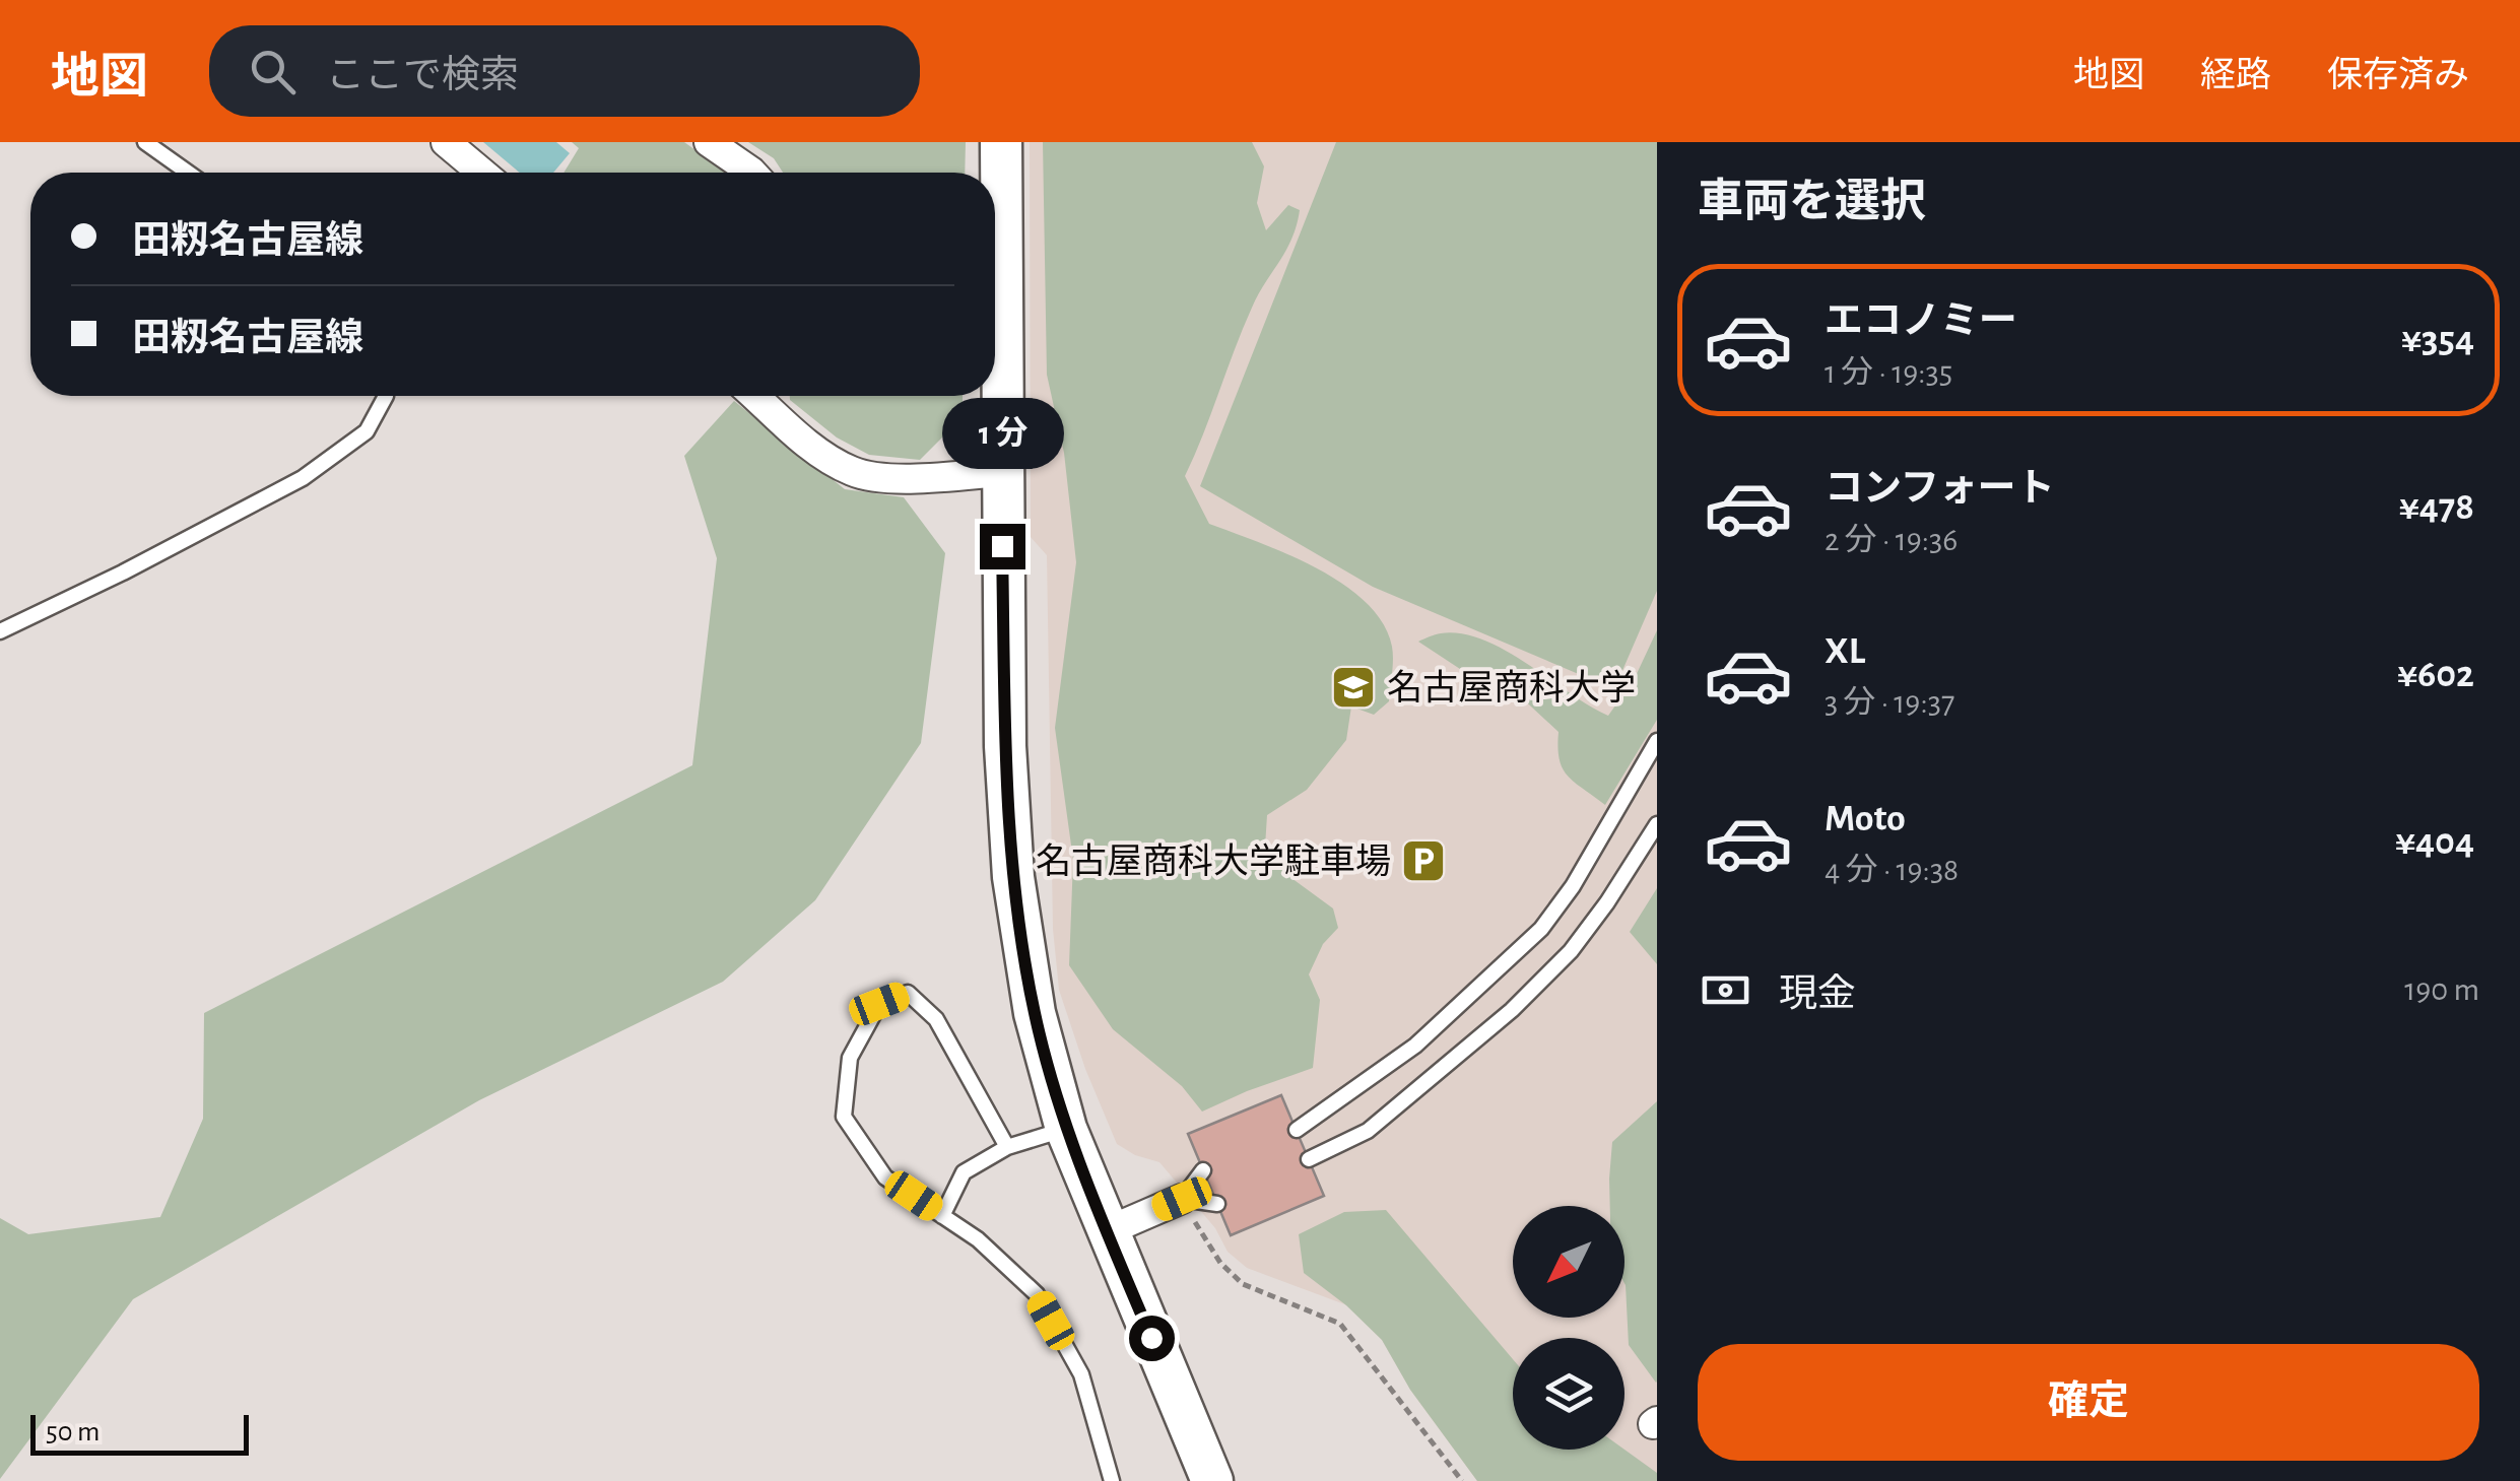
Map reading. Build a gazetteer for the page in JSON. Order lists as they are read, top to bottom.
{
  "places": {
    "school or university": ["名古屋商科大学"],
    "parking": ["名古屋商科大学駐車場"]
  },
  "scale_bar": "50 m",
  "north": "bottom left",
  "page": {
    "header": "地図",
    "search": "ここで検索",
    "nav": ["地図", "経路", "保存済み"],
    "heading": "車両を選択",
    "banner": ["田籾名古屋線", "田籾名古屋線"],
    "list": [
      {
        "name": "エコノミー",
        "note": "1 分 · 19:35",
        "value": "¥354"
      },
      {
        "name": "コンフォート",
        "note": "2 分 · 19:36",
        "value": "¥478"
      },
      {
        "name": "XL",
        "note": "3 分 · 19:37",
        "value": "¥602"
      },
      {
        "name": "Moto",
        "note": "4 分 · 19:38",
        "value": "¥404"
      }
    ],
    "bubble": "1 分",
    "pay": ["現金", "190 m"],
    "buttons": "確定",
    "scale": "50 m"
  }
}
